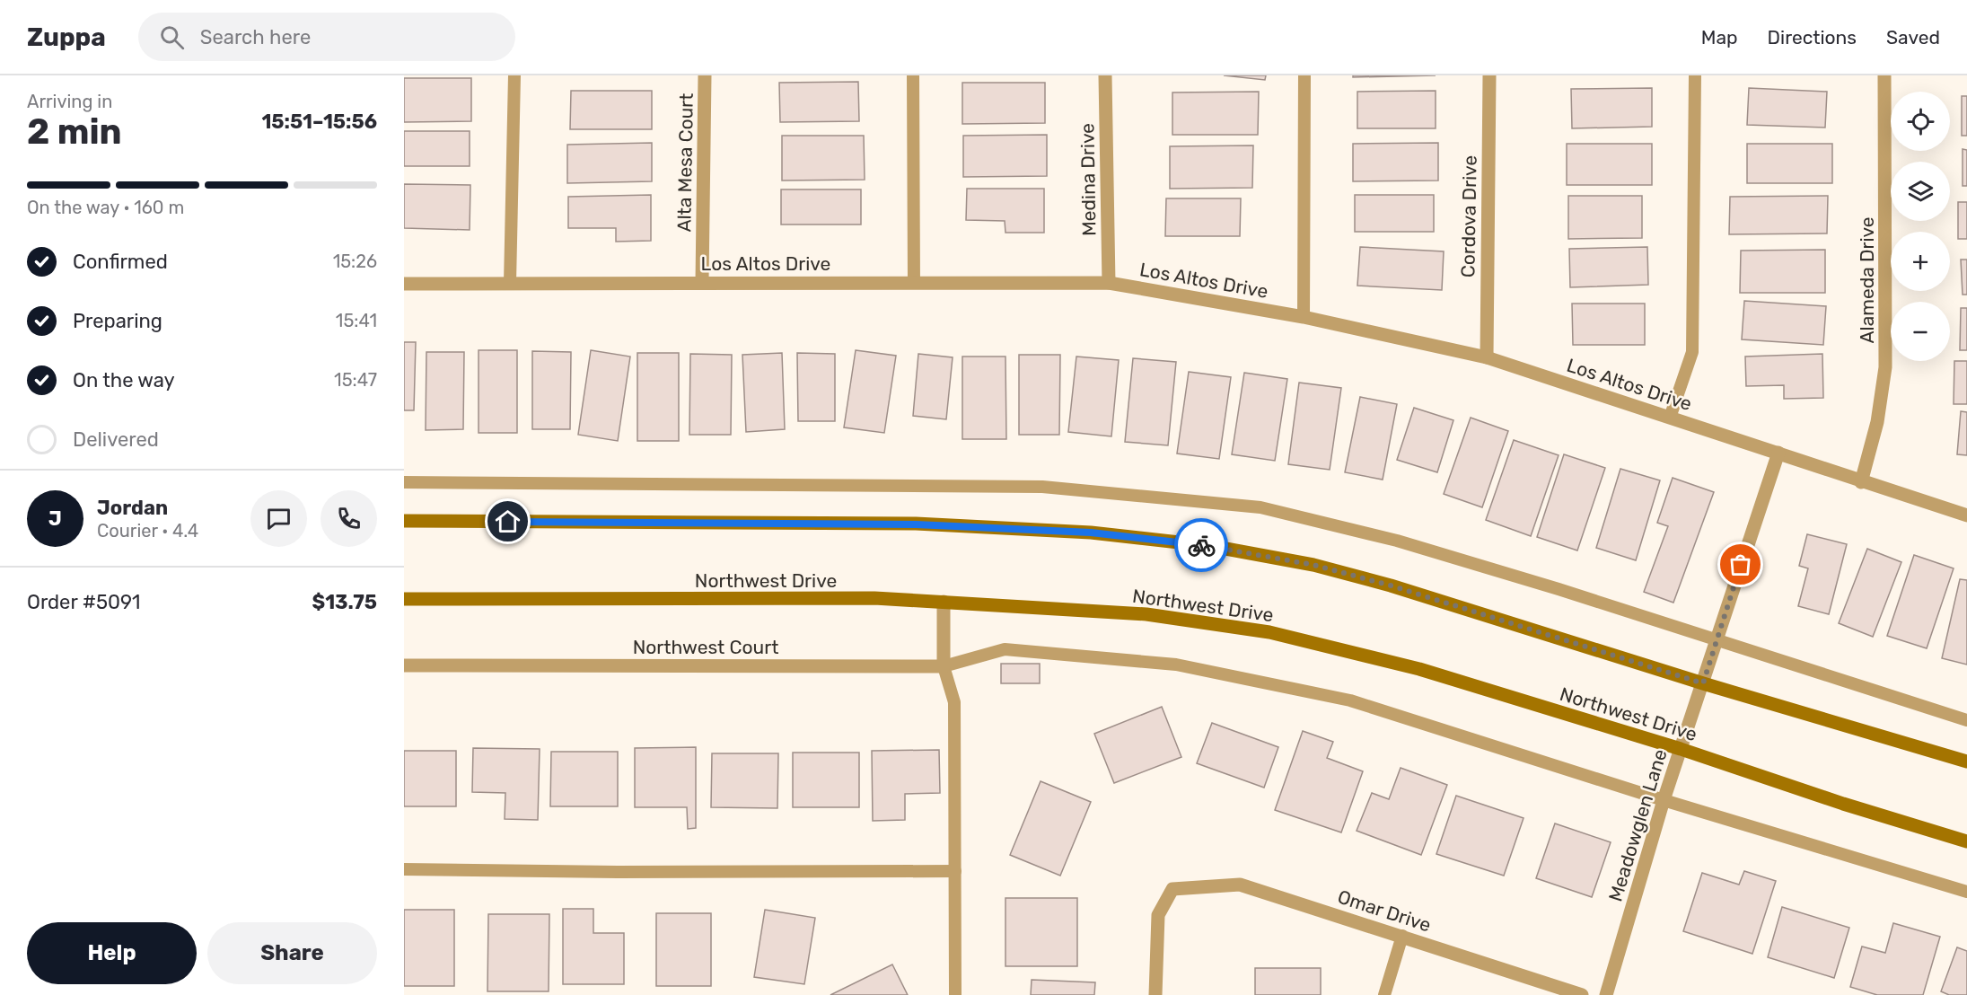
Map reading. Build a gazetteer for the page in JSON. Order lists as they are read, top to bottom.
{
  "streets": {
    "main road": ["Northwest Drive"],
    "street": [
      "Alta Mesa Court",
      "Medina Drive",
      "Cordova Drive",
      "Los Altos Drive",
      "Alameda Drive",
      "Northwest Court",
      "Meadowglen Lane",
      "Omar Drive"
    ]
  },
  "crossings": [
    ["Alta Mesa Court", "Los Altos Drive"],
    ["Medina Drive", "Los Altos Drive"],
    ["Cordova Drive", "Los Altos Drive"],
    ["Los Altos Drive", "Alameda Drive"],
    ["Los Altos Drive", "Meadowglen Lane"],
    ["Northwest Drive", "Meadowglen Lane"]
  ],
  "page": {
    "header": "Zuppa",
    "search": "Search here",
    "nav": ["Map", "Directions", "Saved"],
    "heading": ["2 min", "Arriving in", "15:51–15:56"],
    "panel": [
      "Jordan",
      "Courier · 4.4",
      "Order #5091",
      "$13.75"
    ],
    "map_buttons": ["+", "−"],
    "bar": "On the way · 160 m",
    "list": [
      ["Confirmed", "15:26"],
      ["Preparing", "15:41"],
      ["On the way", "15:47"],
      "Delivered"
    ],
    "round": "J",
    "buttons": ["Help", "Share"]
  }
}
